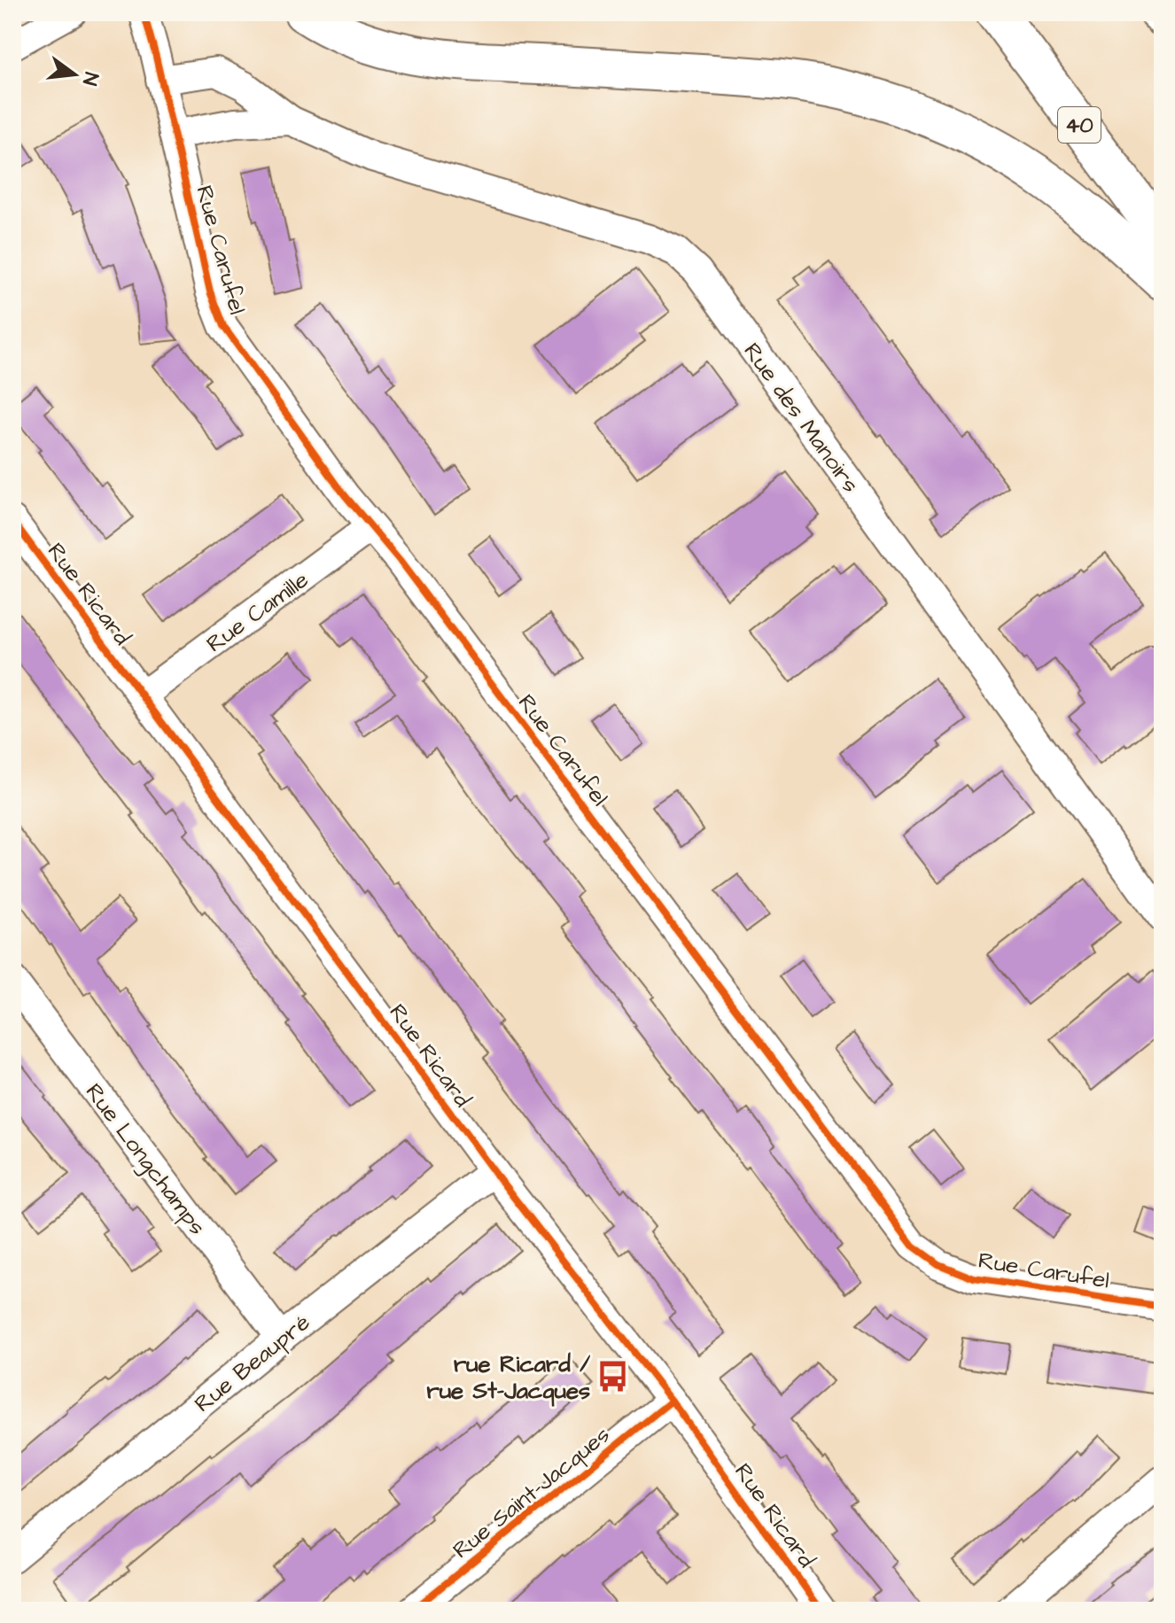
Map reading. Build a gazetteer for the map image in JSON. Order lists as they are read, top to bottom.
{
  "streets": {
    "highway": ["40"],
    "street": [
      "Rue Carufel",
      "Rue des Manoirs",
      "Rue Ricard",
      "Rue Camille",
      "Rue Longchamps",
      "Rue Beaupré",
      "Rue Saint-Jacques"
    ]
  },
  "crossings": [
    ["Rue Carufel", "Rue des Manoirs"],
    ["Rue Carufel", "Rue Camille"],
    ["Rue Ricard", "Rue Camille"],
    ["Rue Ricard", "Rue Beaupré"],
    ["Rue Ricard", "Rue Saint-Jacques"],
    ["Rue Longchamps", "Rue Beaupré"]
  ],
  "places": {
    "bus stop": ["rue Ricard / rue St-Jacques"]
  },
  "north": "right"
}
